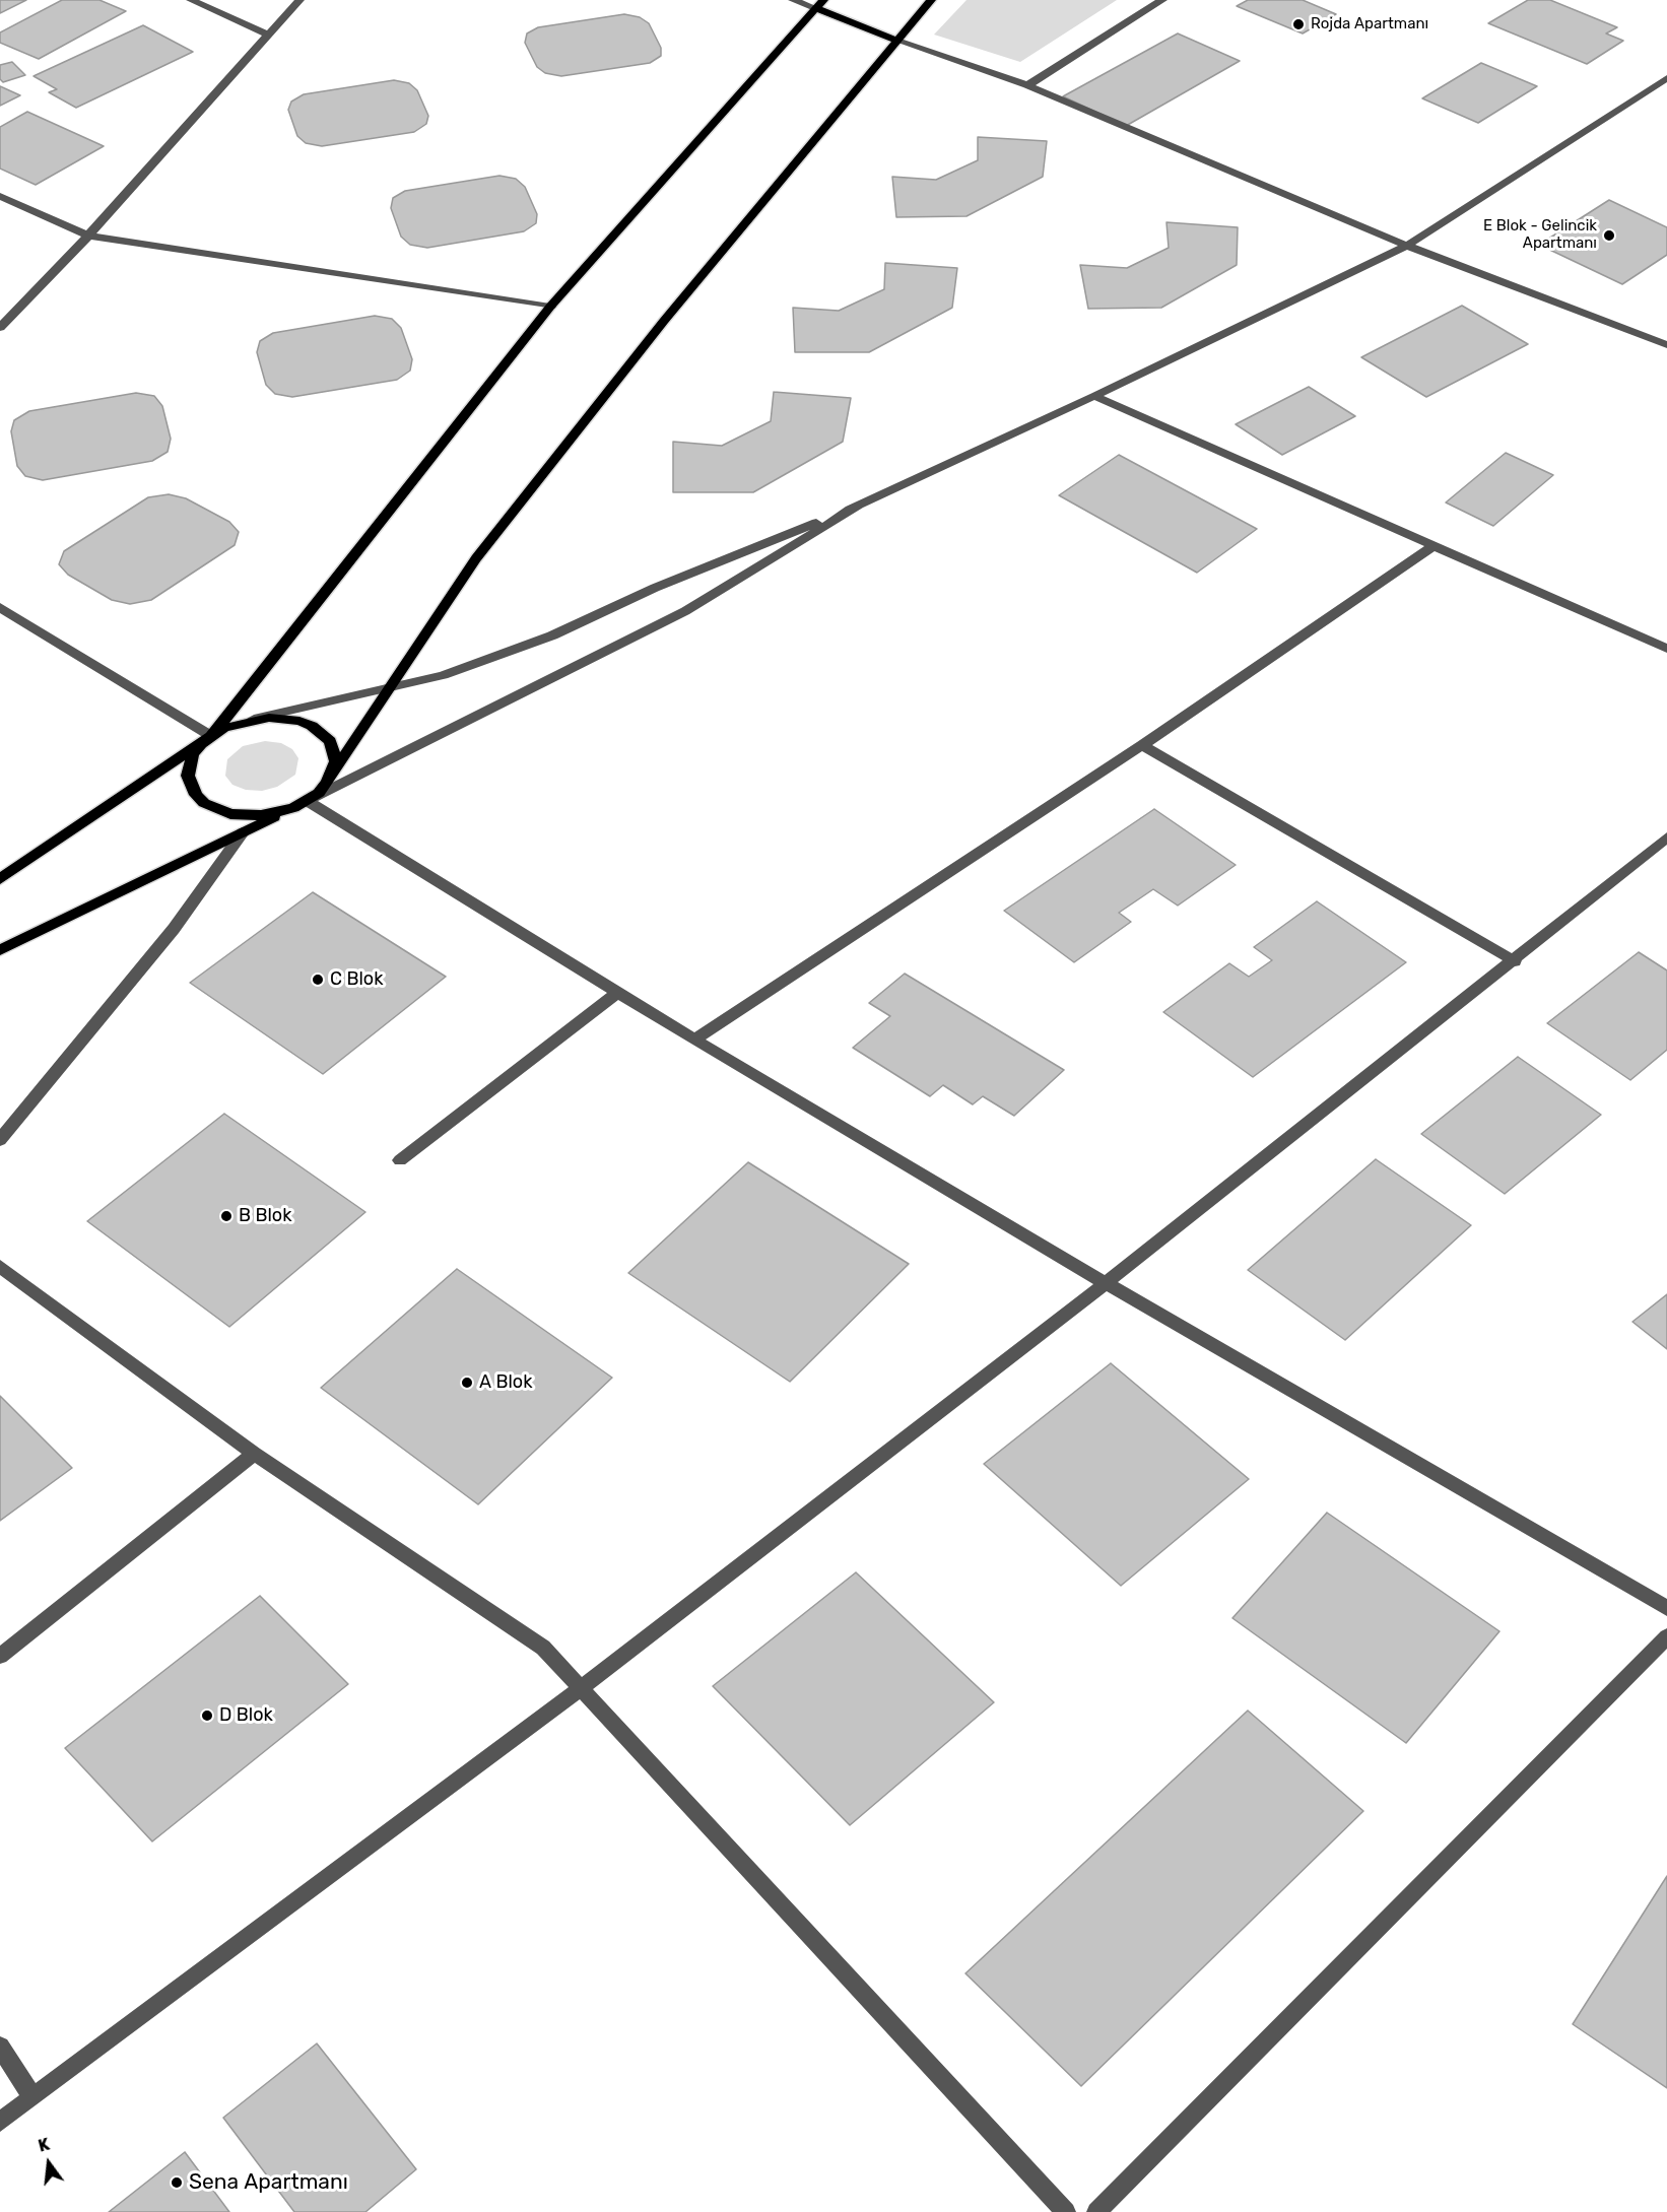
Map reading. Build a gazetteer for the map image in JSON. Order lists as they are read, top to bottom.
{
  "places": [
    "Rojda Apartmanı",
    "E Blok - Gelincik Apartmanı",
    "C Blok",
    "B Blok",
    "A Blok",
    "D Blok",
    "Sena Apartmanı"
  ],
  "north": "top"
}
